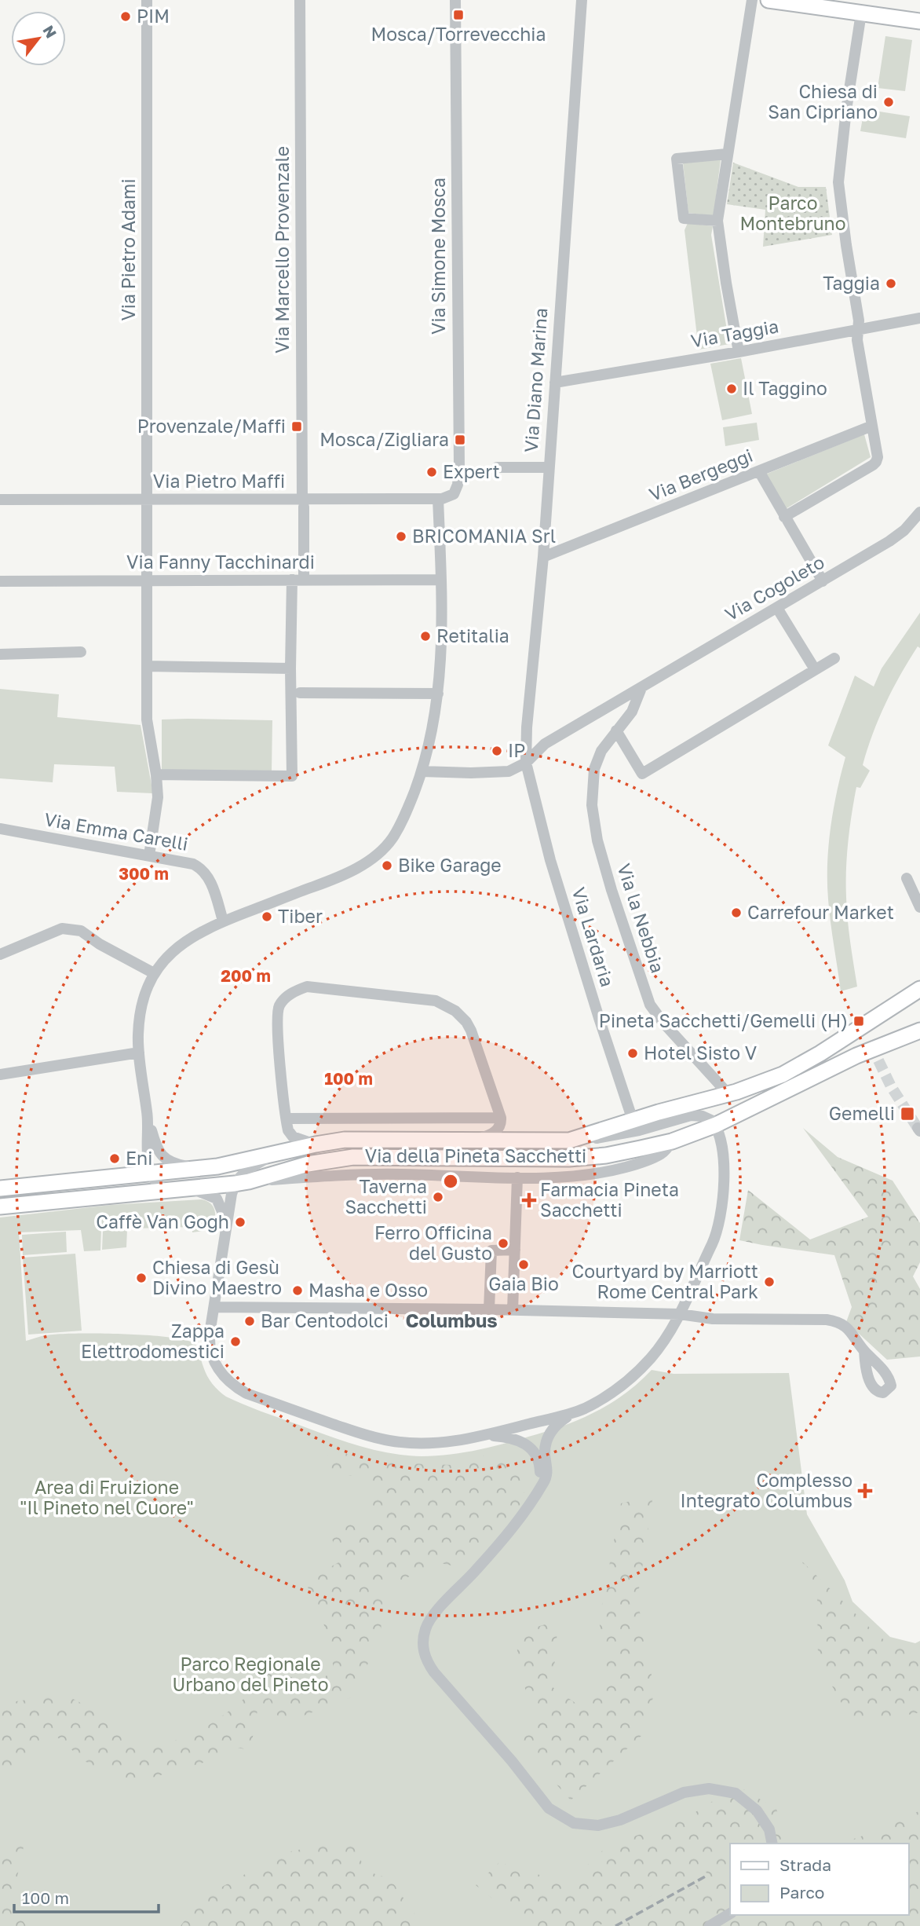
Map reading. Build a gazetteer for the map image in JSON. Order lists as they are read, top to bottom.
{
  "streets": {
    "main road": ["Via della Pineta Sacchetti"],
    "street": [
      "Via Pietro Adami",
      "Via Marcello Provenzale",
      "Via Simone Mosca",
      "Via Taggia",
      "Via Diano Marina",
      "Via Bergeggi",
      "Via Pietro Maffi",
      "Via Fanny Tacchinardi",
      "Via Cogoleto",
      "Via Emma Carelli",
      "Via la Nebbia",
      "Via Lardaria"
    ]
  },
  "crossings": [
    ["Via Pietro Adami", "Via Pietro Maffi"],
    ["Via Pietro Adami", "Via Fanny Tacchinardi"],
    ["Via Pietro Adami", "Via Emma Carelli"],
    ["Via Marcello Provenzale", "Via Pietro Maffi"],
    ["Via Marcello Provenzale", "Via Fanny Tacchinardi"],
    ["Via Simone Mosca", "Via Pietro Maffi"],
    ["Via Taggia", "Via Diano Marina"],
    ["Via Diano Marina", "Via Bergeggi"],
    ["Via Diano Marina", "Via Cogoleto"],
    ["Via Diano Marina", "Via Lardaria"],
    ["Via Cogoleto", "Via Lardaria"],
    ["Via la Nebbia", "Via della Pineta Sacchetti"],
    ["Via Lardaria", "Via della Pineta Sacchetti"]
  ],
  "districts": ["Columbus"],
  "parks": ["Parco Montebruno", "Area di Fruizione \"Il Pineto nel Cuore\"", "Parco Regionale Urbano del Pineto"],
  "places": {
    "transit": [
      "Mosca/Torrevecchia",
      "Provenzale/Maffi",
      "Mosca/Zigliara",
      "Pineta Sacchetti/Gemelli (H)",
      "Gemelli"
    ],
    "other": [
      "PIM",
      "Chiesa di San Cipriano",
      "Taggia",
      "Il Taggino",
      "Expert",
      "BRICOMANIA Srl",
      "Retitalia",
      "IP",
      "Bike Garage",
      "Carrefour Market",
      "Tiber",
      "Hotel Sisto V",
      "Eni",
      "Taverna Sacchetti",
      "Caffè Van Gogh",
      "Ferro Officina del Gusto",
      "Gaia Bio",
      "Chiesa di Gesù Divino Maestro",
      "Courtyard by Marriott Rome Central Park",
      "Masha e Osso",
      "Bar Centodolci",
      "Zappa Elettrodomestici"
    ],
    "health": ["Farmacia Pineta Sacchetti", "Complesso Integrato Columbus"]
  },
  "legend": ["Strada", "Parco"],
  "scale_bar": "100 m",
  "north": "top right",
  "rings": ["300 m", "200 m", "100 m"]
}
